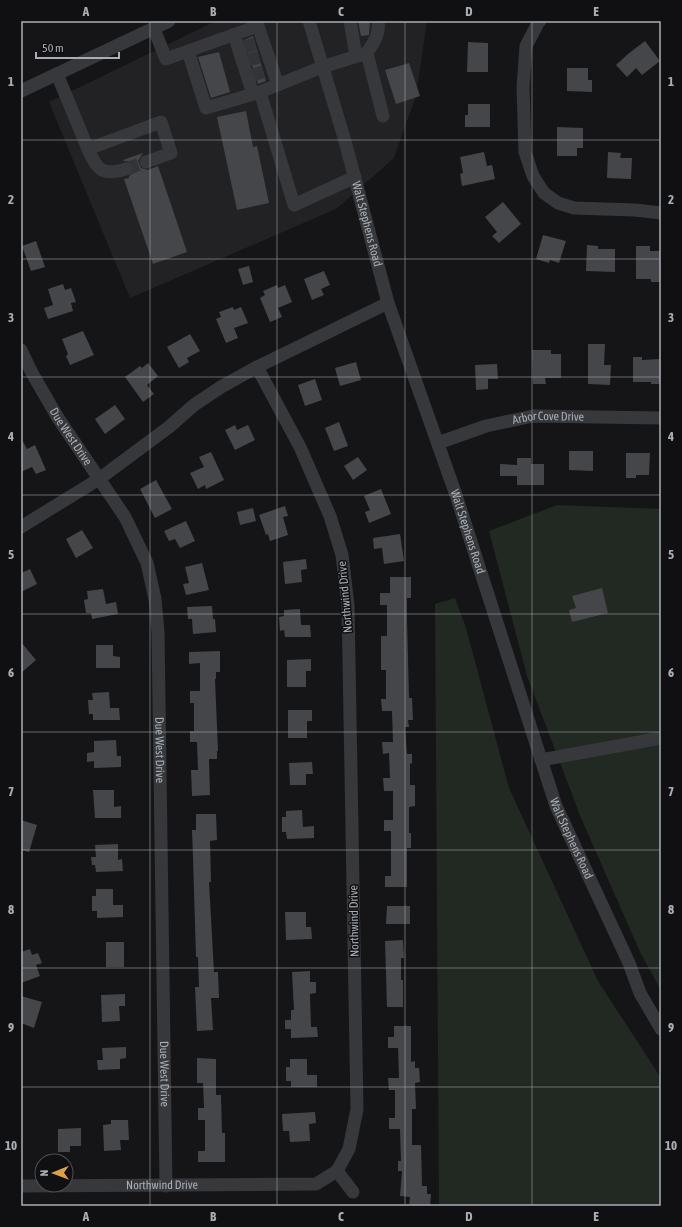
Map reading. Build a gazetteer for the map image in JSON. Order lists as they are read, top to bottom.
{
  "streets": {
    "street": [
      "Walt Stephens Road",
      "Arbor Cove Drive",
      "Due West Drive",
      "Northwind Drive"
    ]
  },
  "crossings": [
    ["Walt Stephens Road", "Arbor Cove Drive"],
    ["Due West Drive", "Northwind Drive"]
  ],
  "scale_bar": "50 m",
  "north": "left",
  "grid": {
    "columns": [
      "A",
      "B",
      "C",
      "D",
      "E"
    ],
    "rows": [
      "1",
      "2",
      "3",
      "4",
      "5",
      "6",
      "7",
      "8",
      "9",
      "10"
    ]
  }
}
